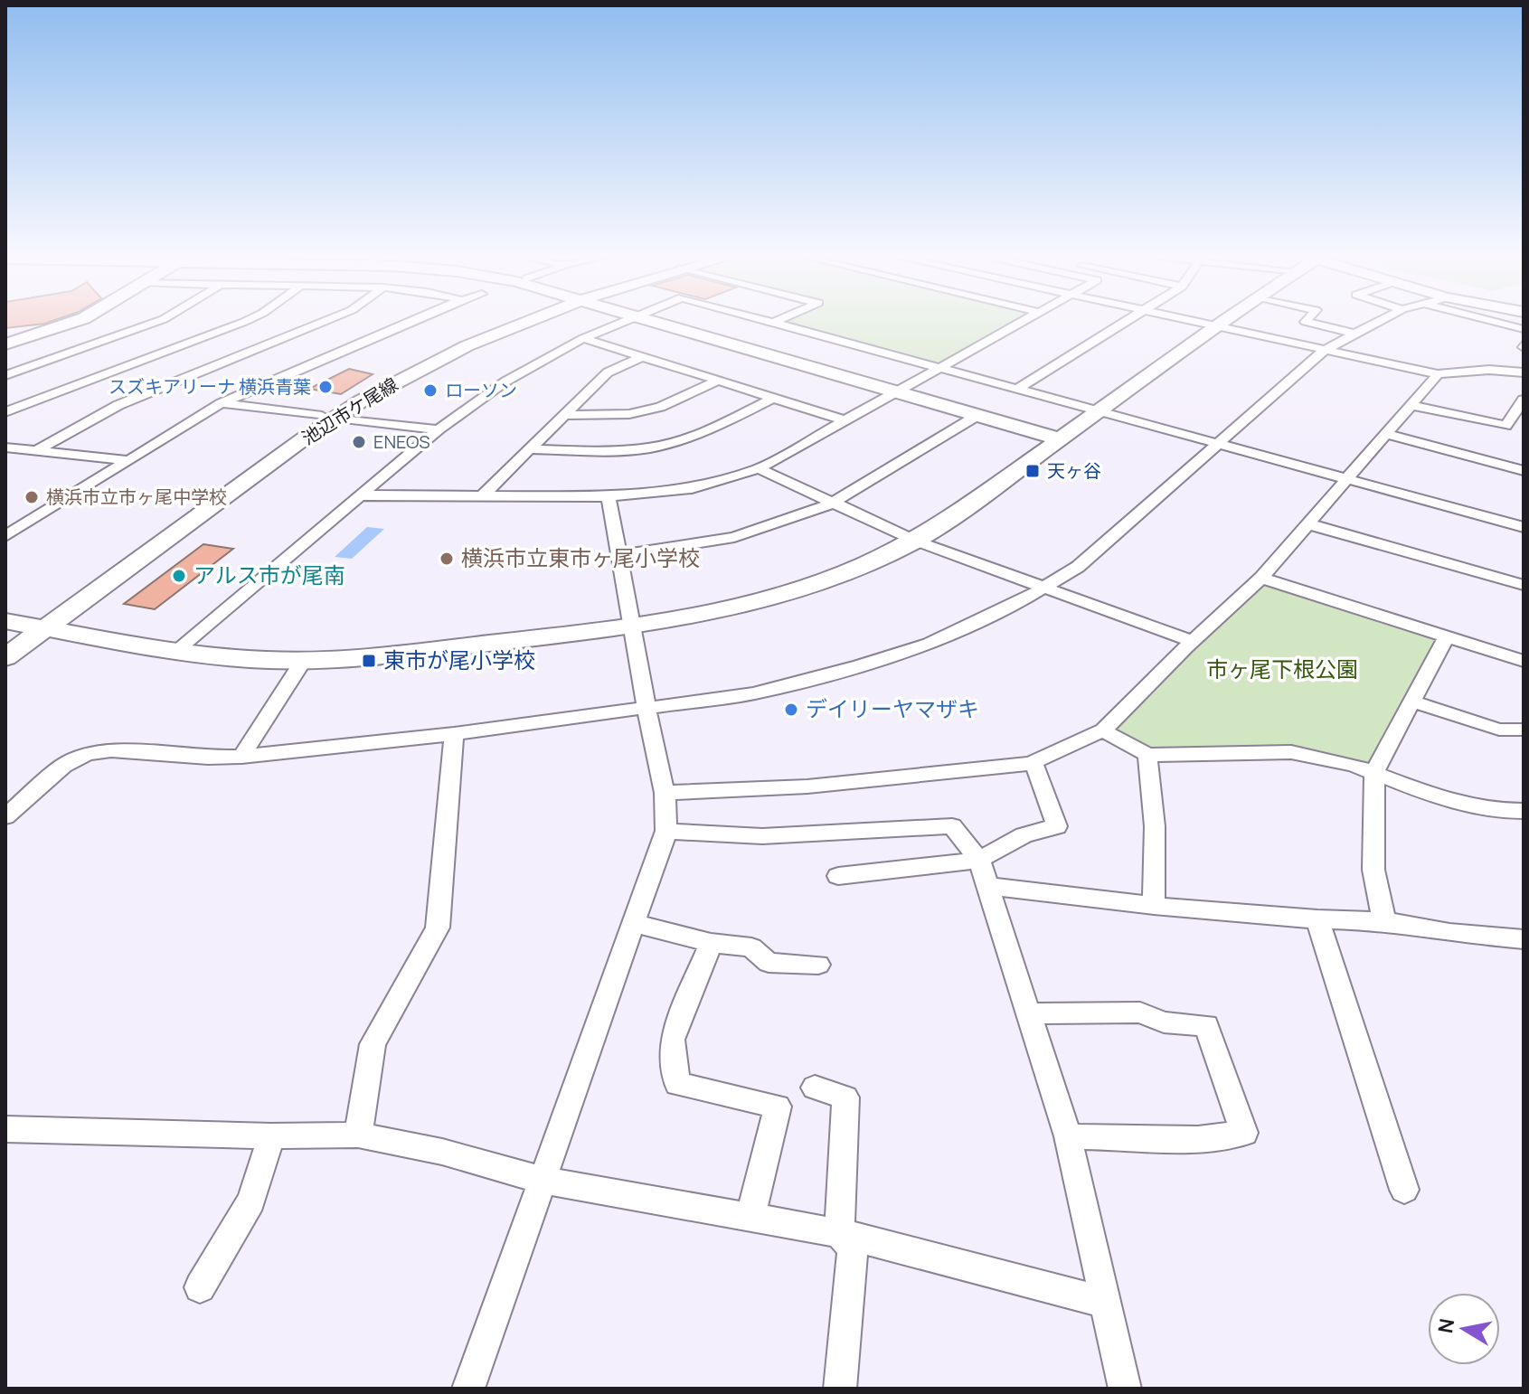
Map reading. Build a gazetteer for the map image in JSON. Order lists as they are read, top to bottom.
{
  "streets": {
    "street": ["池辺市ケ尾線"]
  },
  "parks": ["市ヶ尾下根公園"],
  "places": {
    "other": [
      "スズキアリーナ 横浜青葉",
      "ローソン",
      "ENEOS",
      "横浜市立市ヶ尾中学校",
      "横浜市立東市ヶ尾小学校",
      "アルス市が尾南",
      "デイリーヤマザキ"
    ],
    "transit": ["天ヶ谷", "東市が尾小学校"]
  },
  "north": "left"
}
